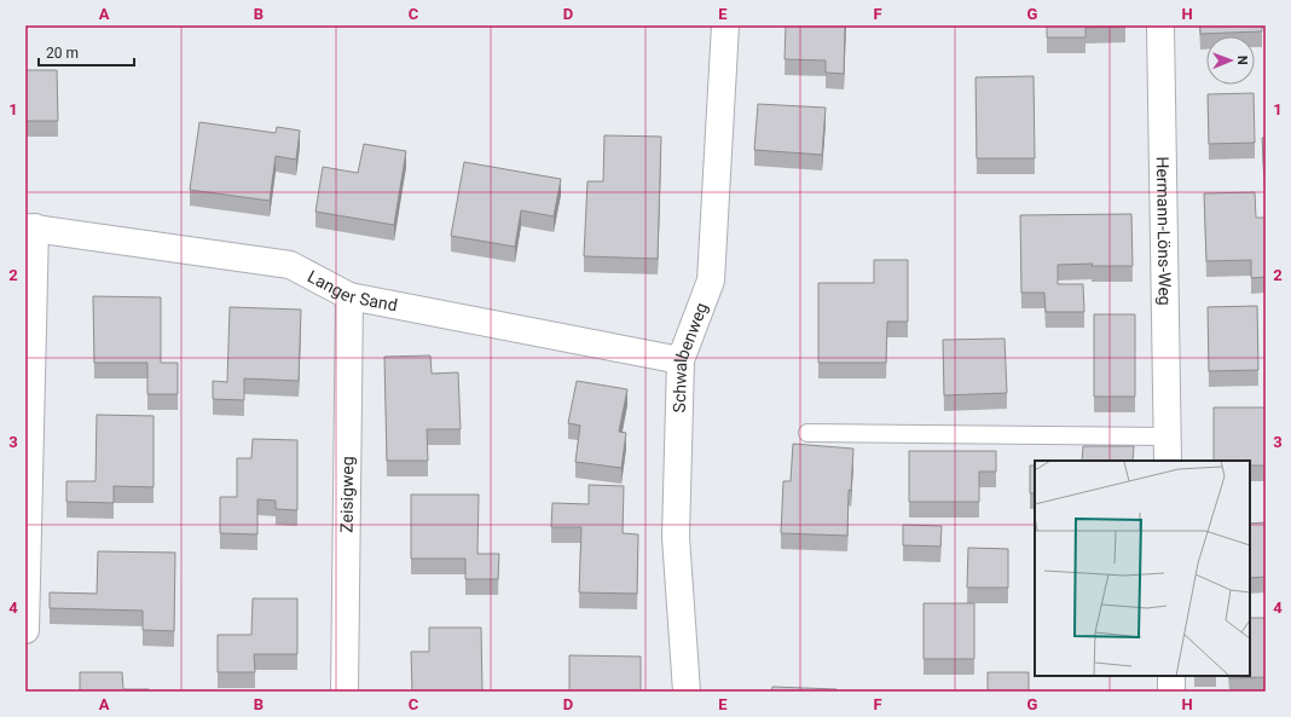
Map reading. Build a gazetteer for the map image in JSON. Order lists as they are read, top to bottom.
{
  "streets": {
    "street": [
      "Hermann-Löns-Weg",
      "Langer Sand",
      "Schwalbenweg",
      "Zeisigweg"
    ]
  },
  "crossings": [
    ["Langer Sand", "Schwalbenweg"],
    ["Langer Sand", "Zeisigweg"]
  ],
  "scale_bar": "20 m",
  "north": "right",
  "grid": {
    "columns": [
      "A",
      "B",
      "C",
      "D",
      "E",
      "F",
      "G",
      "H"
    ],
    "rows": [
      "1",
      "2",
      "3",
      "4"
    ]
  }
}
